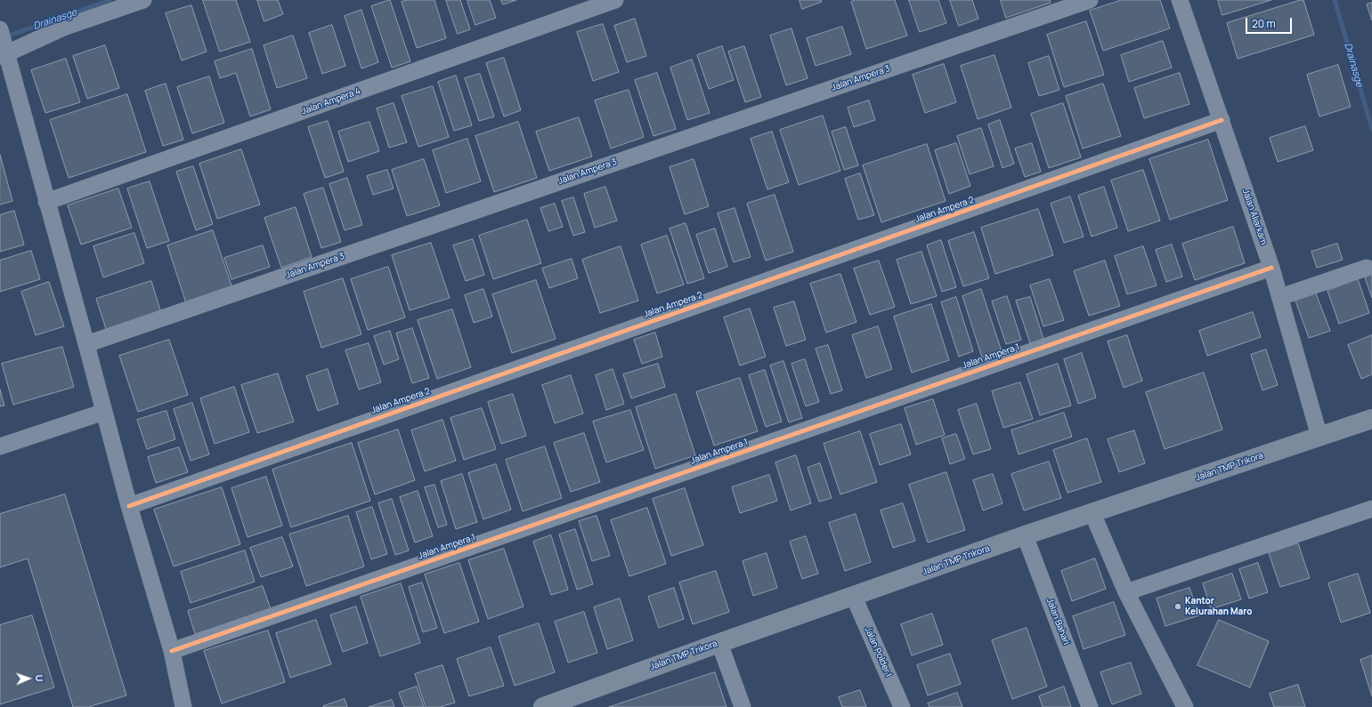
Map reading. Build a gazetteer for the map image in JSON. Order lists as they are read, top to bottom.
{
  "streets": {
    "highway": ["Jalan TMP Trikora"],
    "street": [
      "Jalan Ampera 3",
      "Jalan Ampera 4",
      "Jalan Ampera 2",
      "Jalan Aliarkam",
      "Jalan Ampera 1",
      "Jalan Bahari",
      "Jalan Polder I"
    ]
  },
  "crossings": [
    ["Jalan Ampera 2", "Jalan Aliarkam"],
    ["Jalan Aliarkam", "Jalan Ampera 1"],
    ["Jalan Aliarkam", "Jalan TMP Trikora"],
    ["Jalan TMP Trikora", "Jalan Bahari"],
    ["Jalan TMP Trikora", "Jalan Polder I"]
  ],
  "water": ["Drainasge"],
  "places": ["Kantor Kelurahan Maro"],
  "scale_bar": "20 m",
  "north": "right"
}
